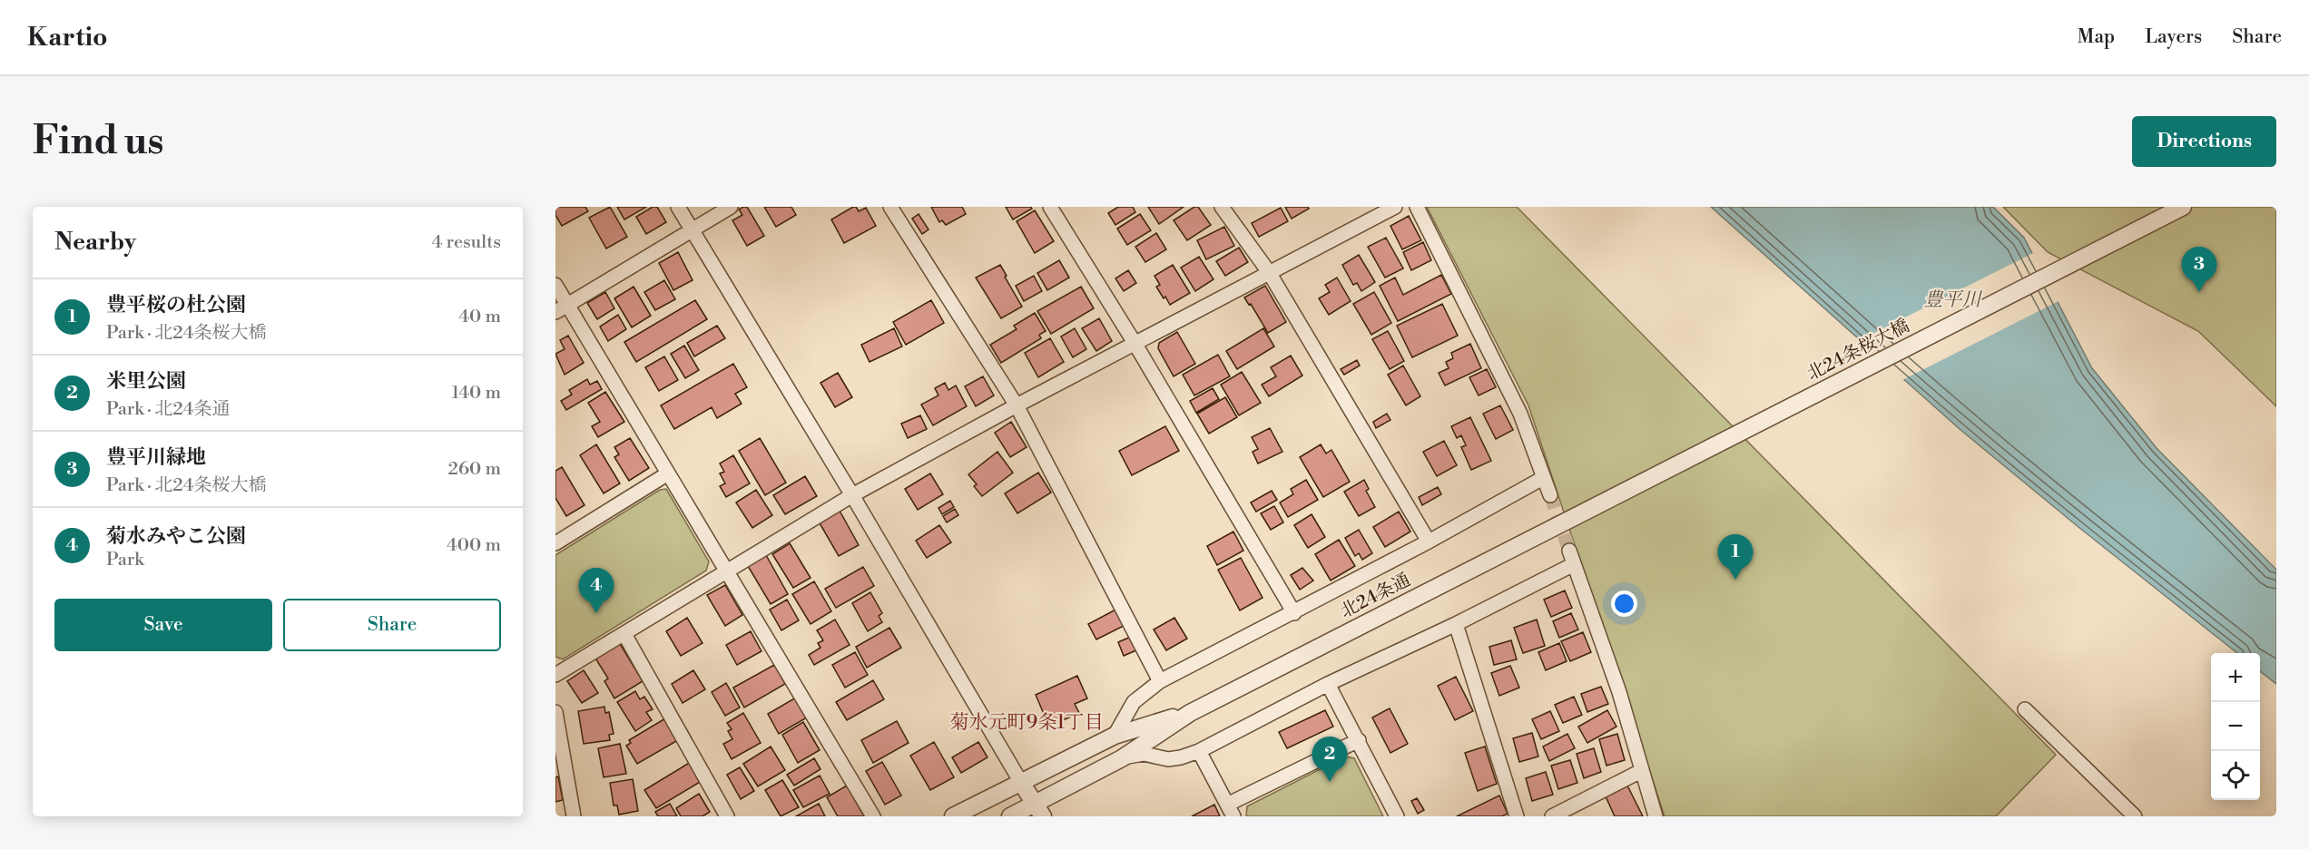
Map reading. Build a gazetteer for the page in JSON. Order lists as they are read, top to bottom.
{
  "streets": {
    "street": ["北24条桜大橋", "北24条通"]
  },
  "crossings": [
    ["北24条桜大橋", "北24条通"]
  ],
  "districts": ["菊水元町9条1丁目"],
  "water": ["豊平川"],
  "page": {
    "header": "Kartio",
    "nav": ["Map", "Layers", "Share"],
    "buttons": [
      "Directions",
      ["Save", "Share"]
    ],
    "title": "Find us",
    "heading": ["Nearby", "4 results"],
    "pins": [
      "3",
      "1",
      "4",
      "2"
    ],
    "list": [
      {
        "mark": "1",
        "name": "豊平桜の杜公園",
        "note": "Park · 北24条桜大橋",
        "value": "40 m"
      },
      {
        "mark": "2",
        "name": "米里公園",
        "note": "Park · 北24条通",
        "value": "140 m"
      },
      {
        "mark": "3",
        "name": "豊平川緑地",
        "note": "Park · 北24条桜大橋",
        "value": "260 m"
      },
      {
        "mark": "4",
        "name": "菊水みやこ公園",
        "note": "Park",
        "value": "400 m"
      }
    ],
    "map_buttons": ["+", "−"]
  }
}
